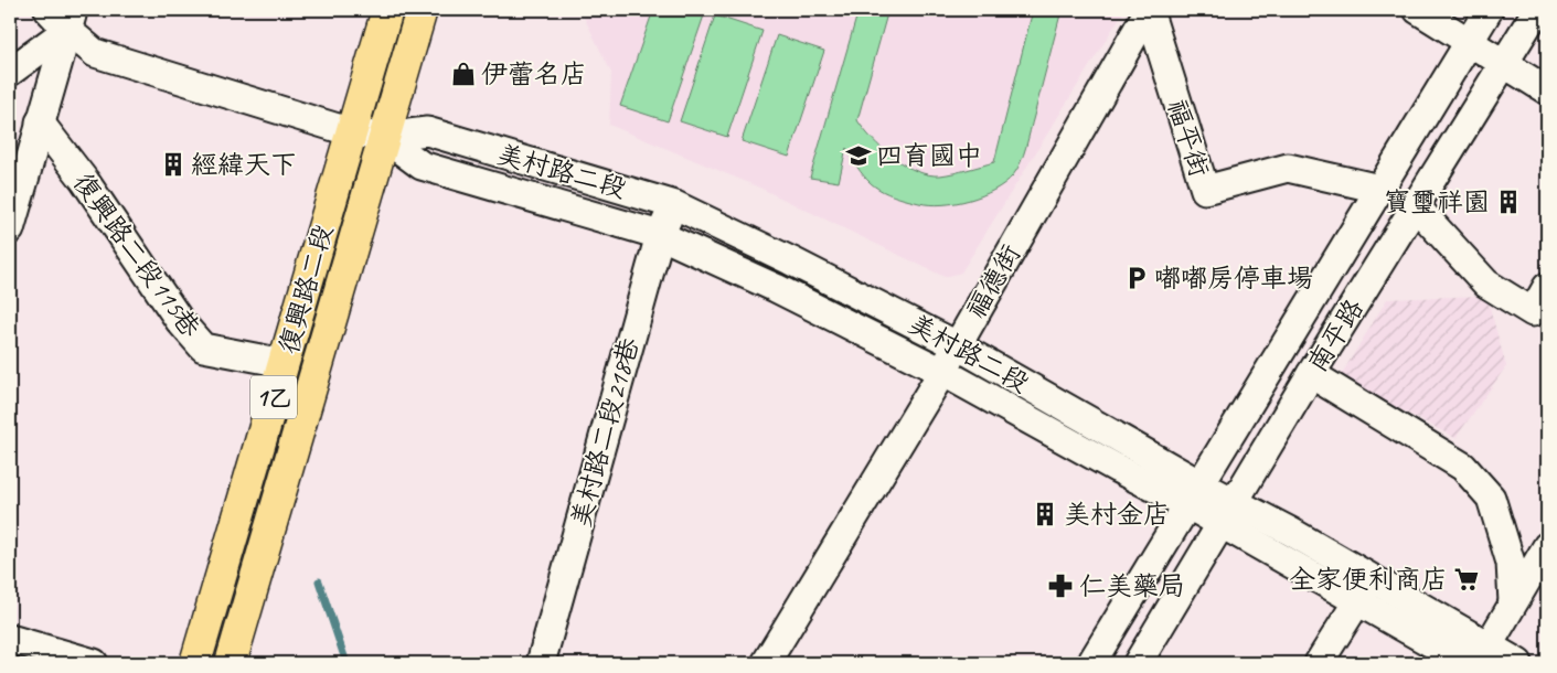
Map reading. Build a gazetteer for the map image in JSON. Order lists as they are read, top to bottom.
{
  "streets": {
    "main road": ["復興路二段", "1乙"],
    "street": [
      "福平街",
      "美村路二段",
      "復興路二段115巷",
      "福德街",
      "南平路",
      "美村路二段218巷"
    ]
  },
  "crossings": [
    ["福平街", "福德街"],
    ["福平街", "南平路"],
    ["美村路二段", "福德街"],
    ["美村路二段", "復興路二段"],
    ["美村路二段", "南平路"],
    ["美村路二段", "美村路二段218巷"],
    ["復興路二段115巷", "復興路二段"]
  ],
  "places": {
    "shop": ["伊蕾名店"],
    "school or university": ["四育國中"],
    "building": ["經緯天下", "寶璽祥園", "美村金店"],
    "parking": ["嘟嘟房停車場"],
    "supermarket": ["全家便利商店"],
    "pharmacy": ["仁美藥局"]
  }
}
